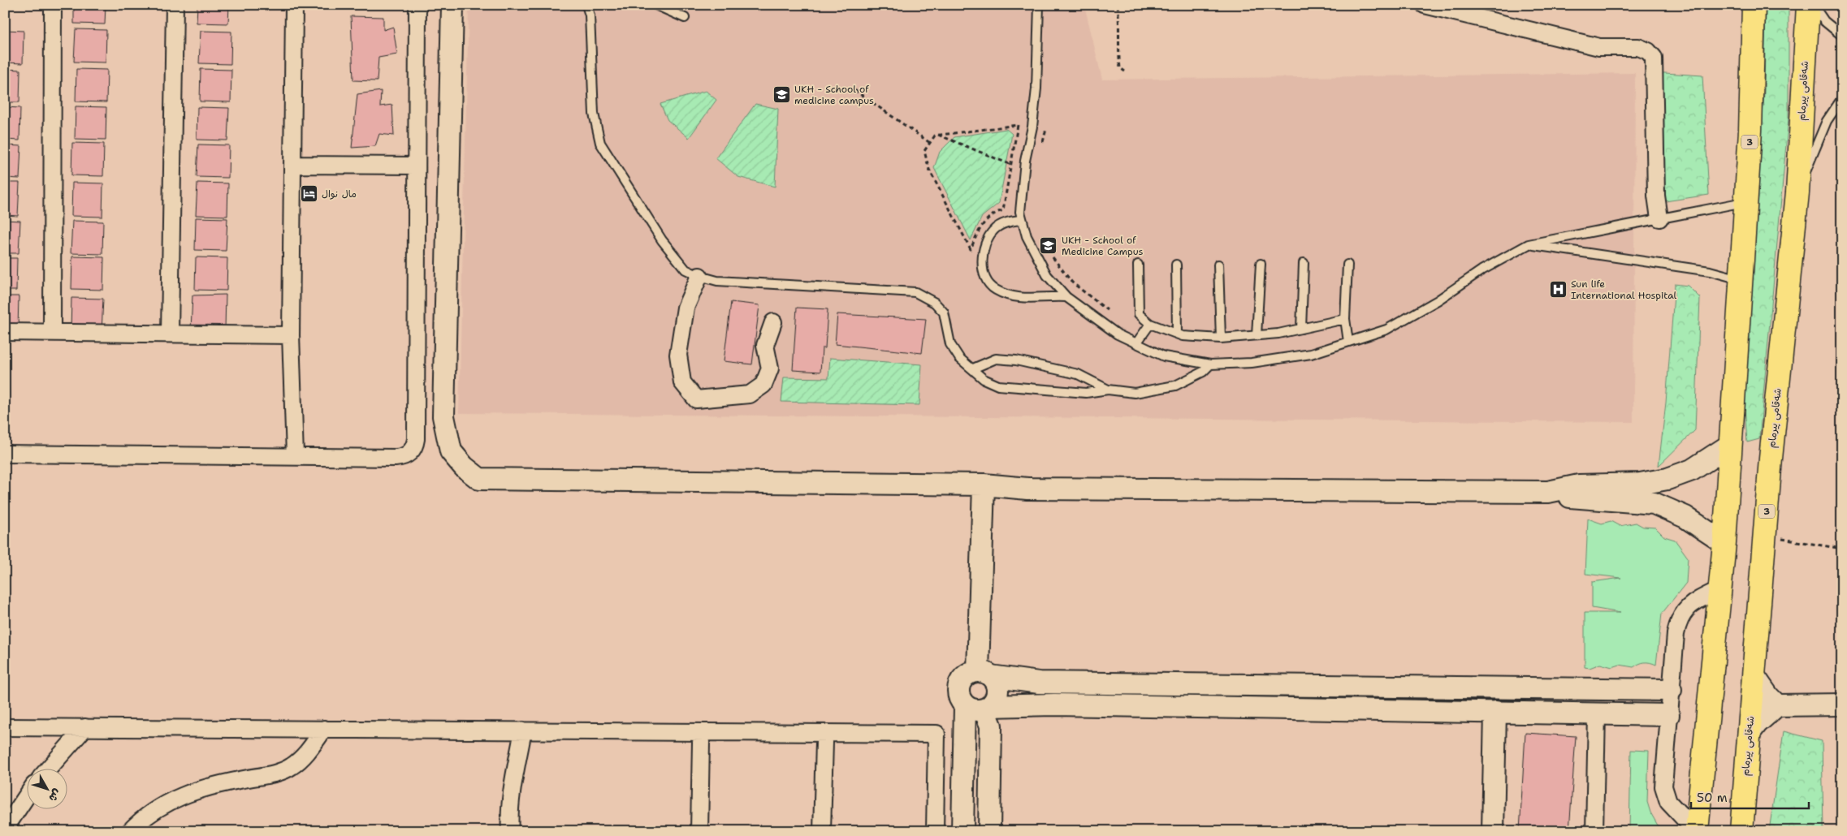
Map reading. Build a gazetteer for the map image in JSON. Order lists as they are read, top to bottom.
{
  "streets": {
    "highway": ["شەقامی پیرمام", "3"]
  },
  "places": {
    "school or university": ["UKH - School of medicine campus", "UKH - School of Medicine Campus"],
    "hotel": ["مال نوال"],
    "hospital": ["Sun life International Hospital"]
  },
  "scale_bar": "50 m",
  "north": "bottom right"
}
